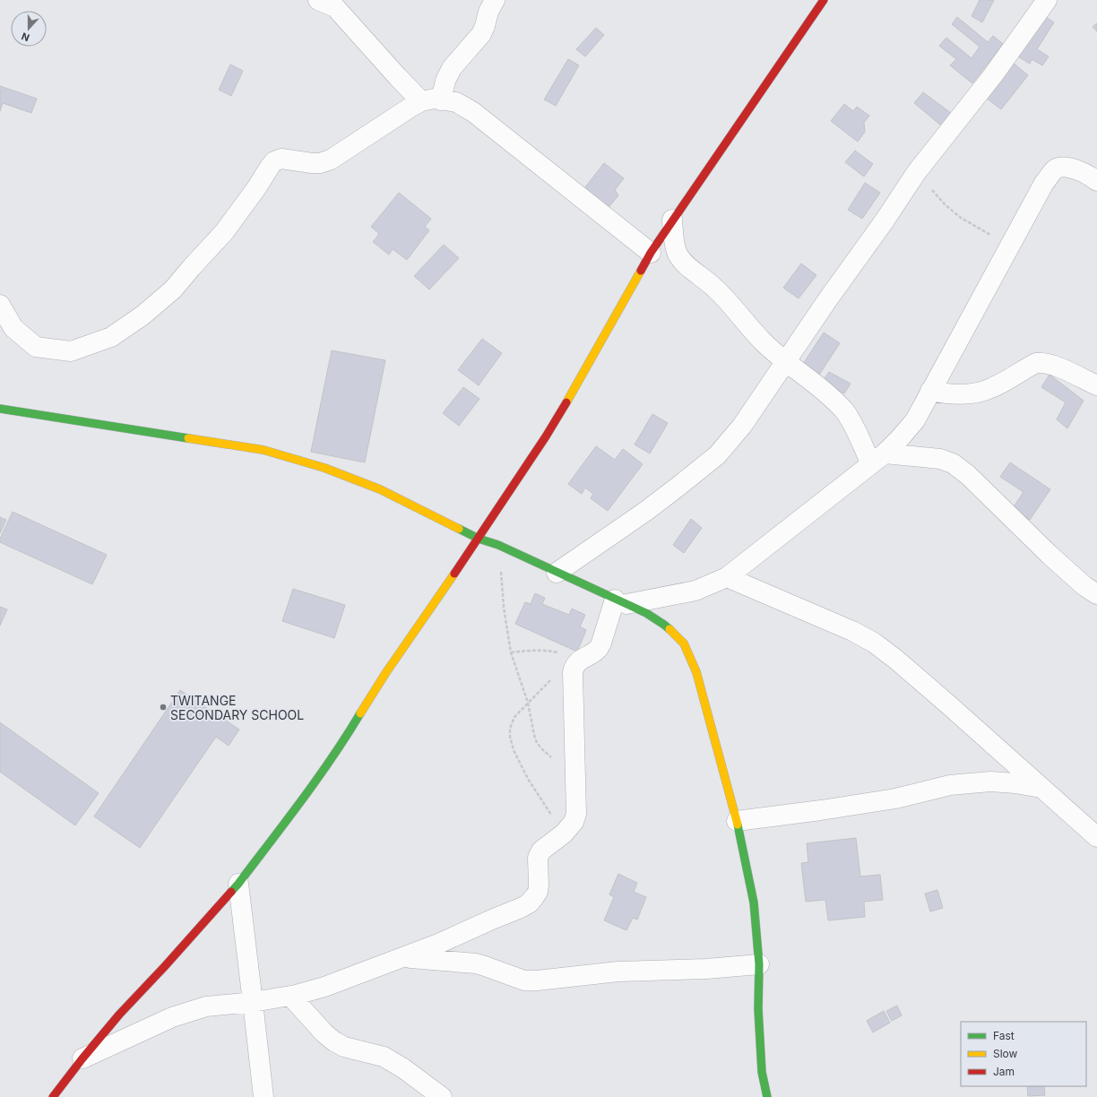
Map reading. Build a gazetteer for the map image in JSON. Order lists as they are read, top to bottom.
{
  "places": ["TWITANGE SECONDARY SCHOOL"],
  "legend": ["Fast", "Slow", "Jam"],
  "north": "bottom"
}
